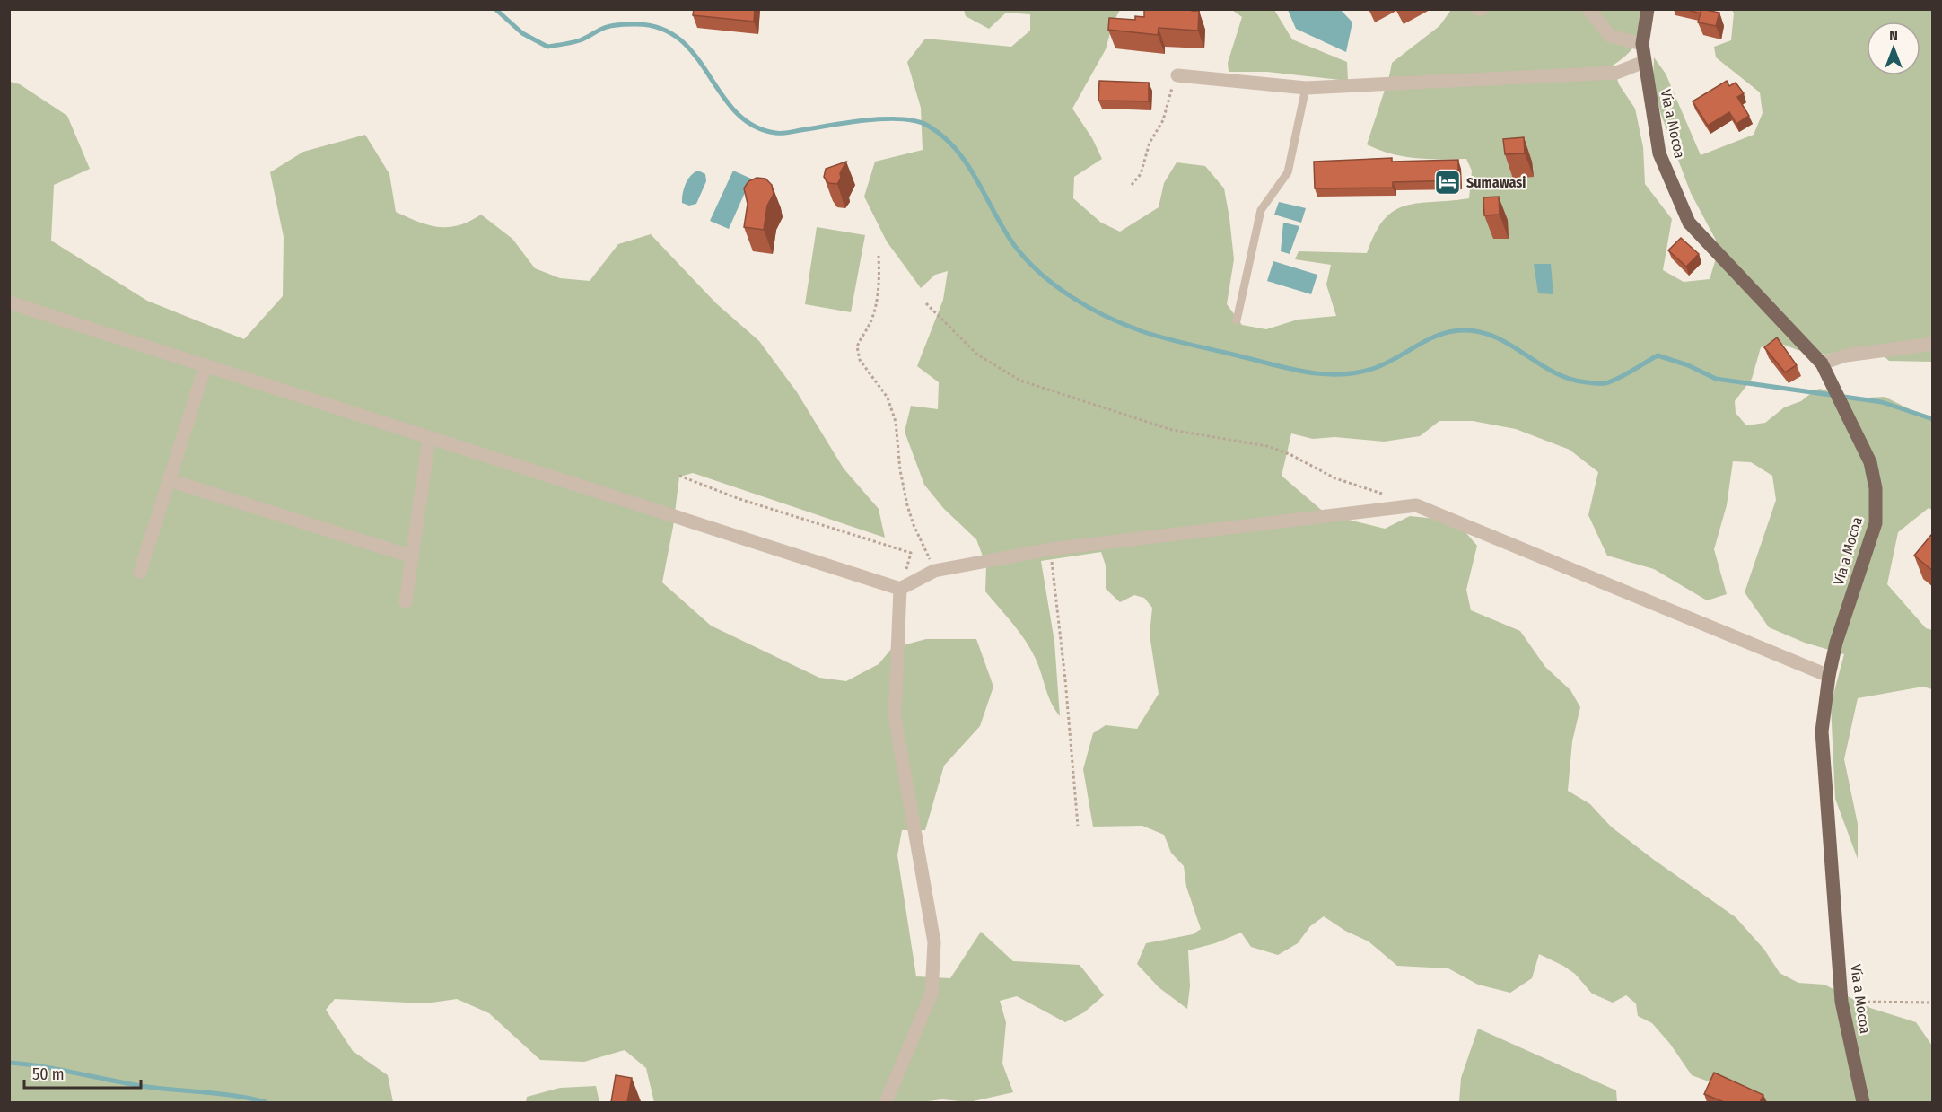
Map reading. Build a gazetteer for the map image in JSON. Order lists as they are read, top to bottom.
{
  "streets": {
    "main road": ["Vía a Mocoa"]
  },
  "places": {
    "hotel": ["Sumawasi"]
  },
  "scale_bar": "50 m",
  "north": "top"
}
